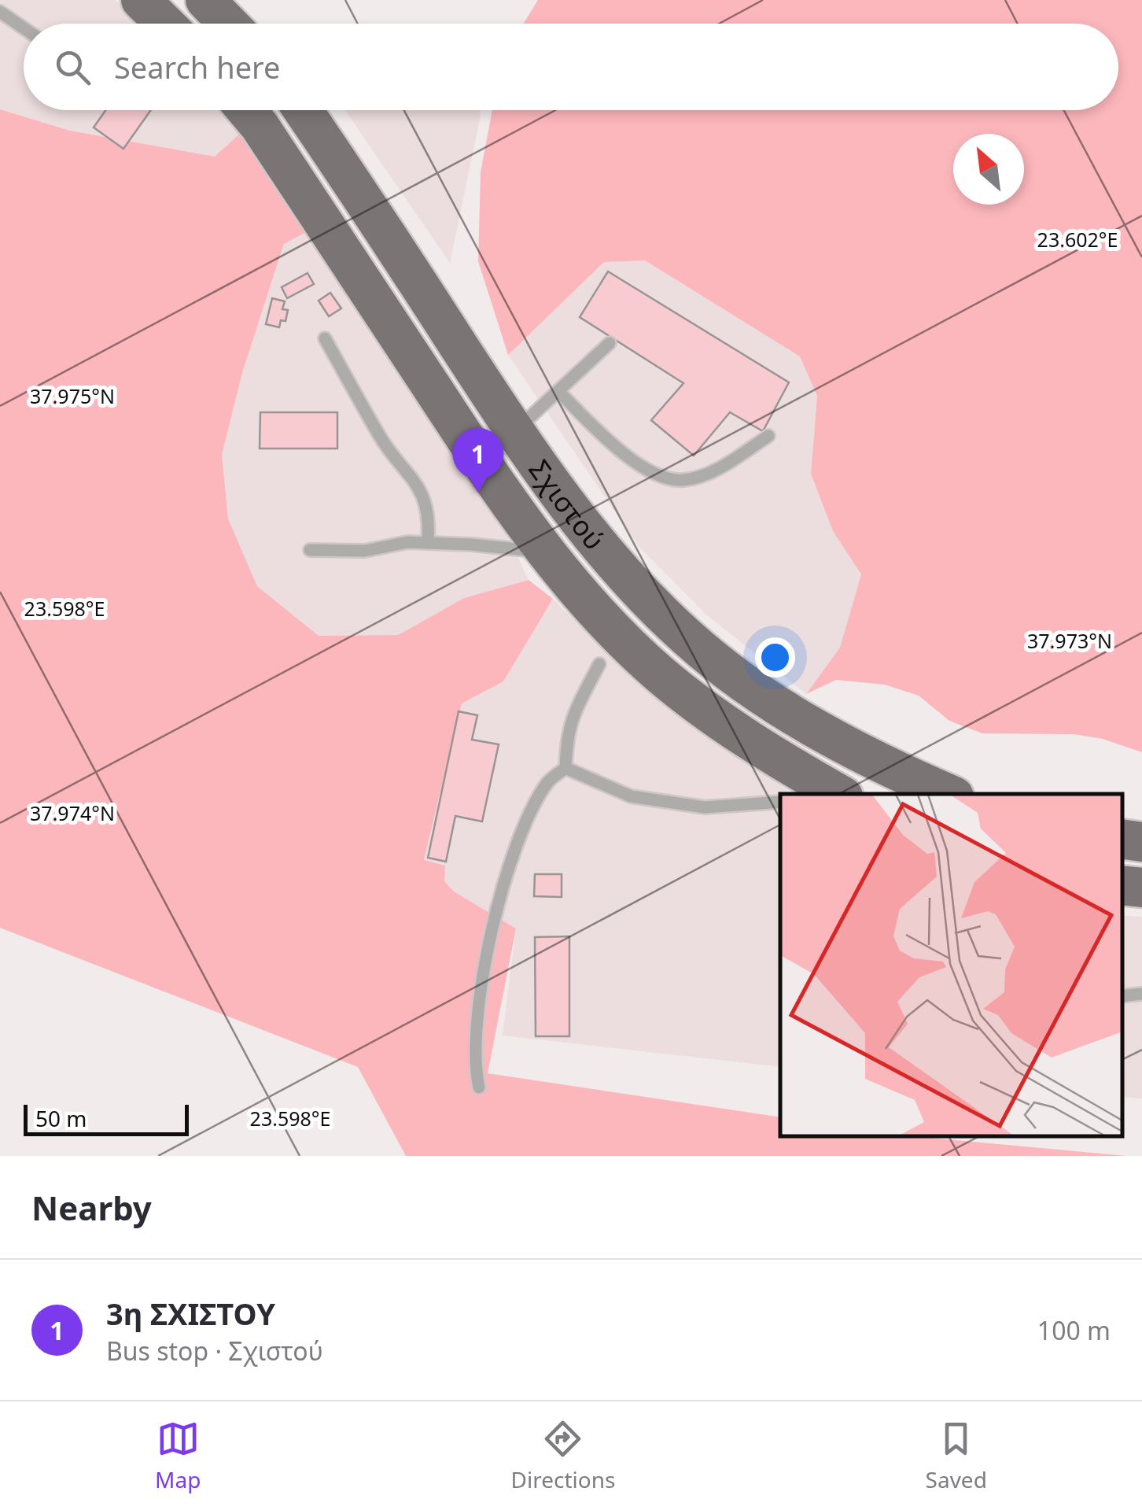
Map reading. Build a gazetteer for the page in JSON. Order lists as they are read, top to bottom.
{
  "streets": {
    "main road": ["Σχιστού"]
  },
  "scale_bar": "50 m",
  "north": "top left",
  "page": {
    "search": "Search here",
    "pins": "1",
    "scale": "50 m",
    "heading": "Nearby",
    "list": [
      {
        "mark": "1",
        "name": "3η ΣΧΙΣΤΟΥ",
        "note": "Bus stop · Σχιστού",
        "value": "100 m"
      }
    ],
    "nav": ["Map", "Directions", "Saved"]
  },
  "coordinates": [
    "23.602°E",
    "37.975°N",
    "23.598°E",
    "37.973°N",
    "37.974°N"
  ]
}
